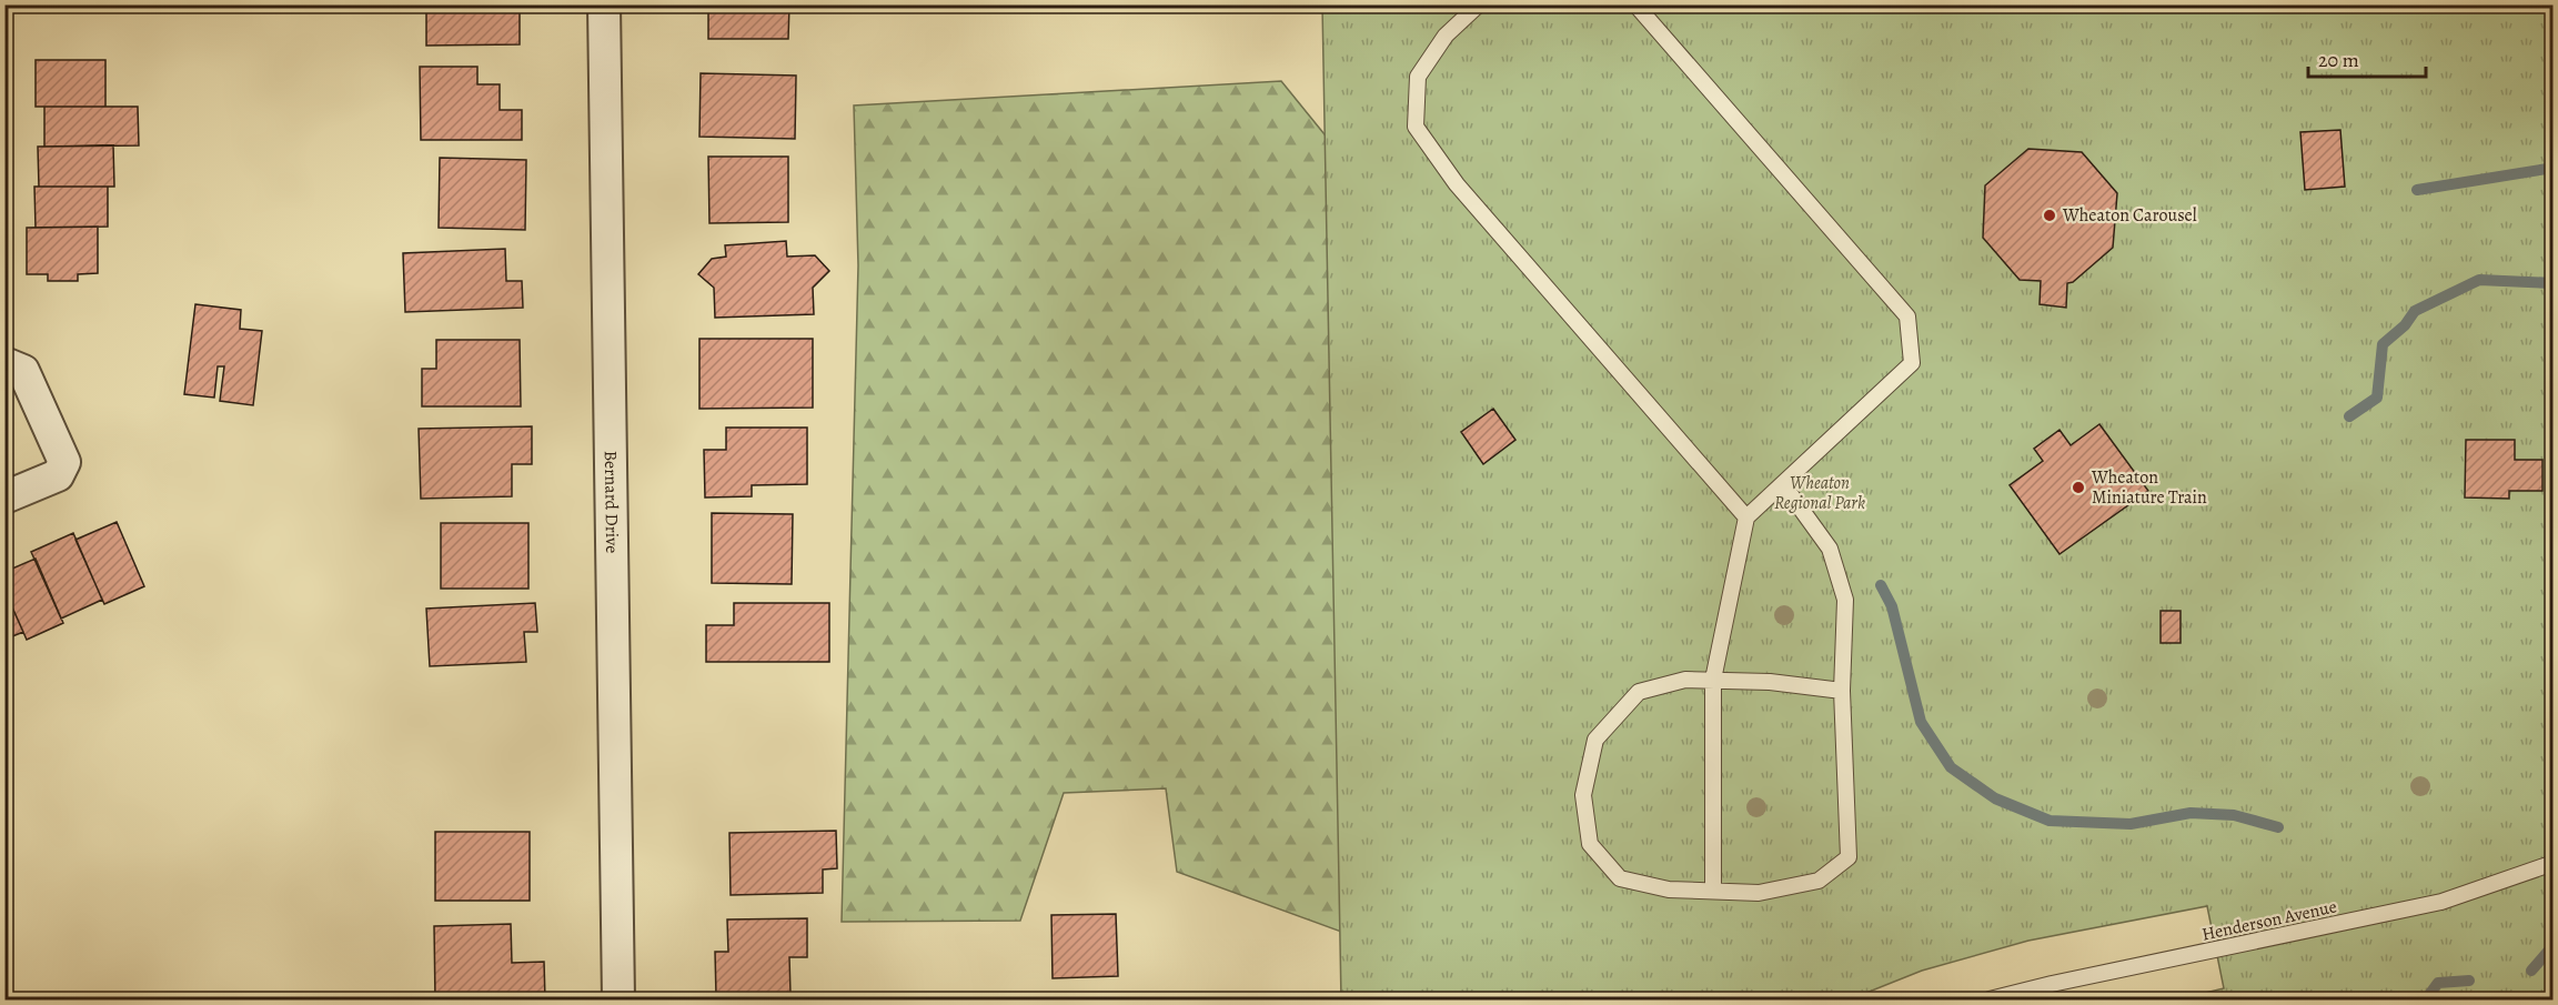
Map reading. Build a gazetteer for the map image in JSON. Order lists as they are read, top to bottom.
{
  "streets": {
    "street": ["Bernard Drive"],
    "lane": ["Henderson Avenue"]
  },
  "parks": ["Wheaton Regional Park"],
  "places": ["Wheaton Carousel", "Wheaton Miniature Train"],
  "scale_bar": "20 m"
}
